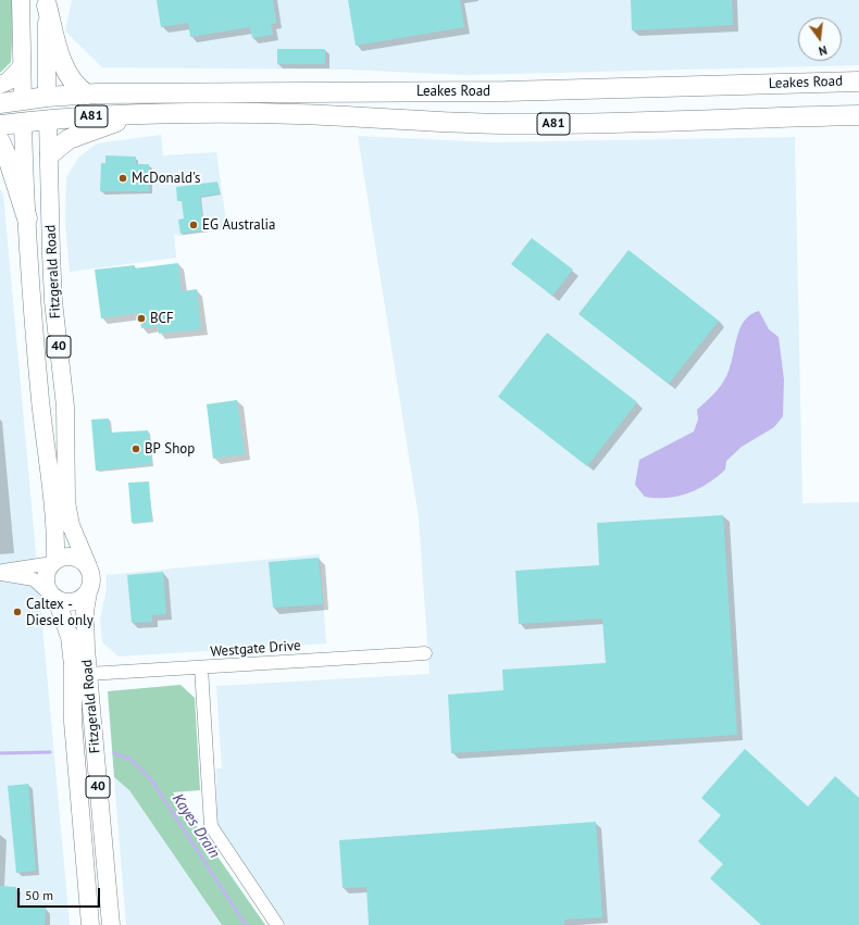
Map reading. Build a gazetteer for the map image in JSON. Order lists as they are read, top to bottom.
{
  "streets": {
    "highway": ["Leakes Road", "A81", "Fitzgerald Road"],
    "main road": ["40"],
    "street": ["Westgate Drive"]
  },
  "crossings": [
    ["Leakes Road", "Fitzgerald Road"],
    ["A81", "Fitzgerald Road"],
    ["Fitzgerald Road", "40"],
    ["Fitzgerald Road", "Westgate Drive"]
  ],
  "water": ["Kayes Drain"],
  "places": [
    "McDonald's",
    "EG Australia",
    "BCF",
    "BP Shop",
    "Caltex - Diesel only"
  ],
  "scale_bar": "50 m",
  "north": "bottom"
}
